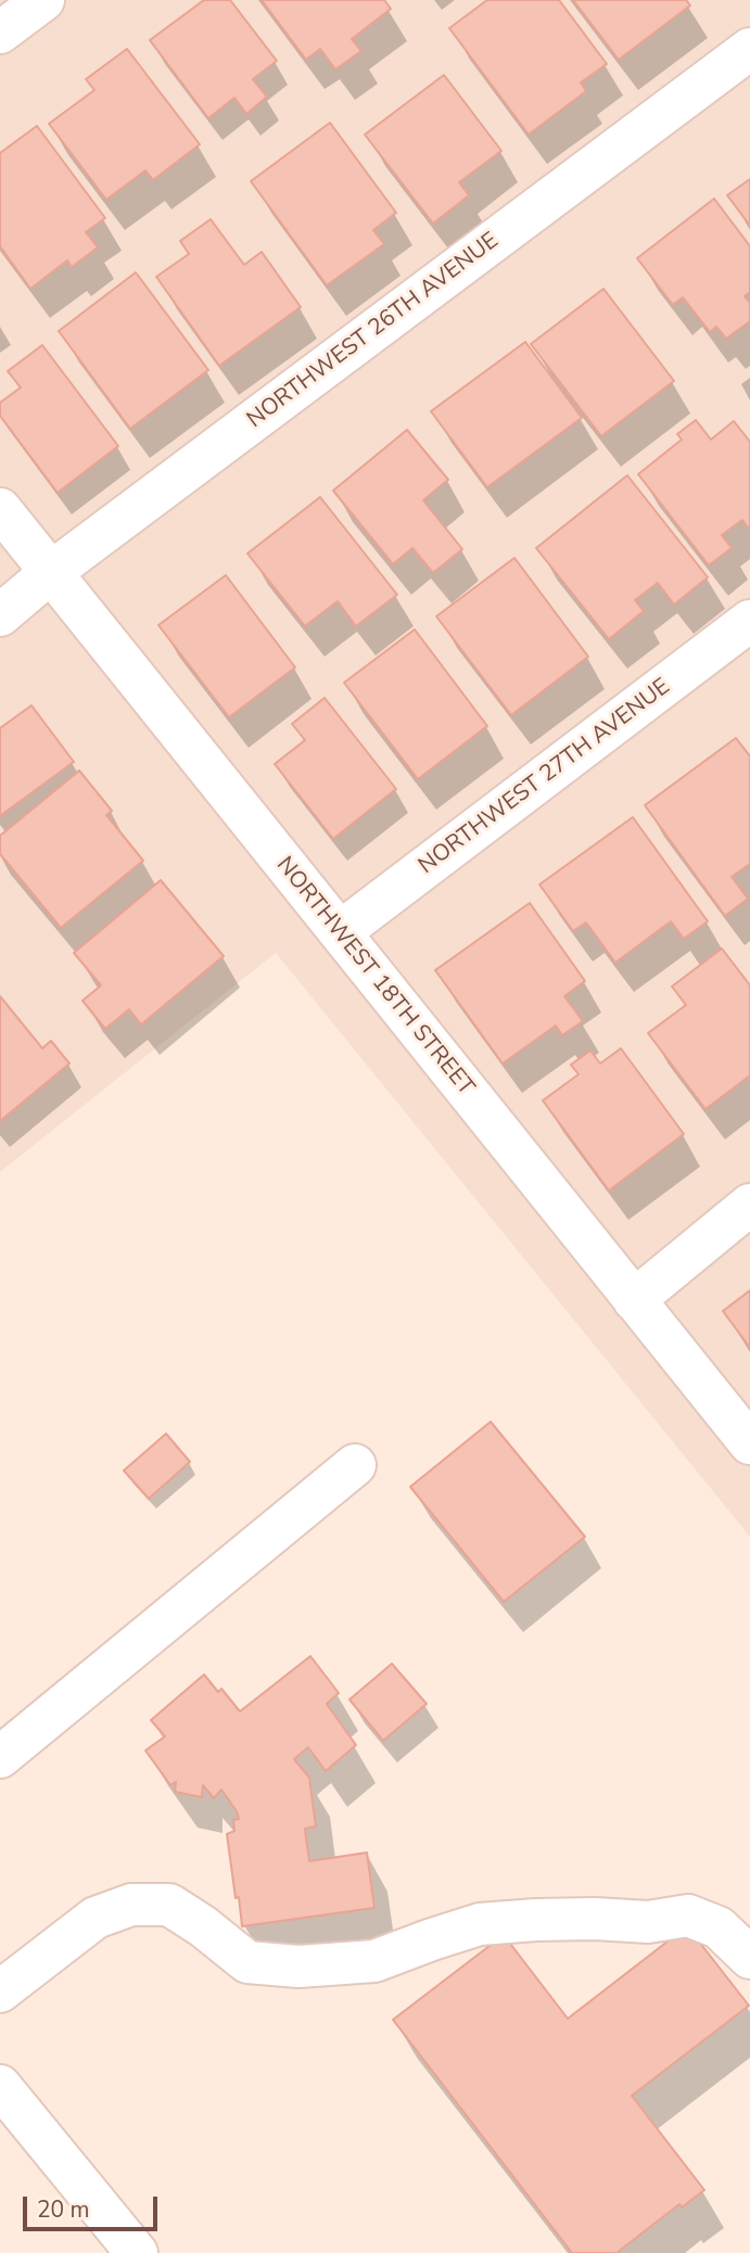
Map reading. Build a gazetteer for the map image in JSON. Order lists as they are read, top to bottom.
{
  "streets": {
    "street": ["NORTHWEST 26TH AVENUE", "NORTHWEST 27TH AVENUE", "NORTHWEST 18TH STREET"]
  },
  "crossings": [
    ["NORTHWEST 26TH AVENUE", "NORTHWEST 18TH STREET"],
    ["NORTHWEST 27TH AVENUE", "NORTHWEST 18TH STREET"]
  ],
  "scale_bar": "20 m"
}
